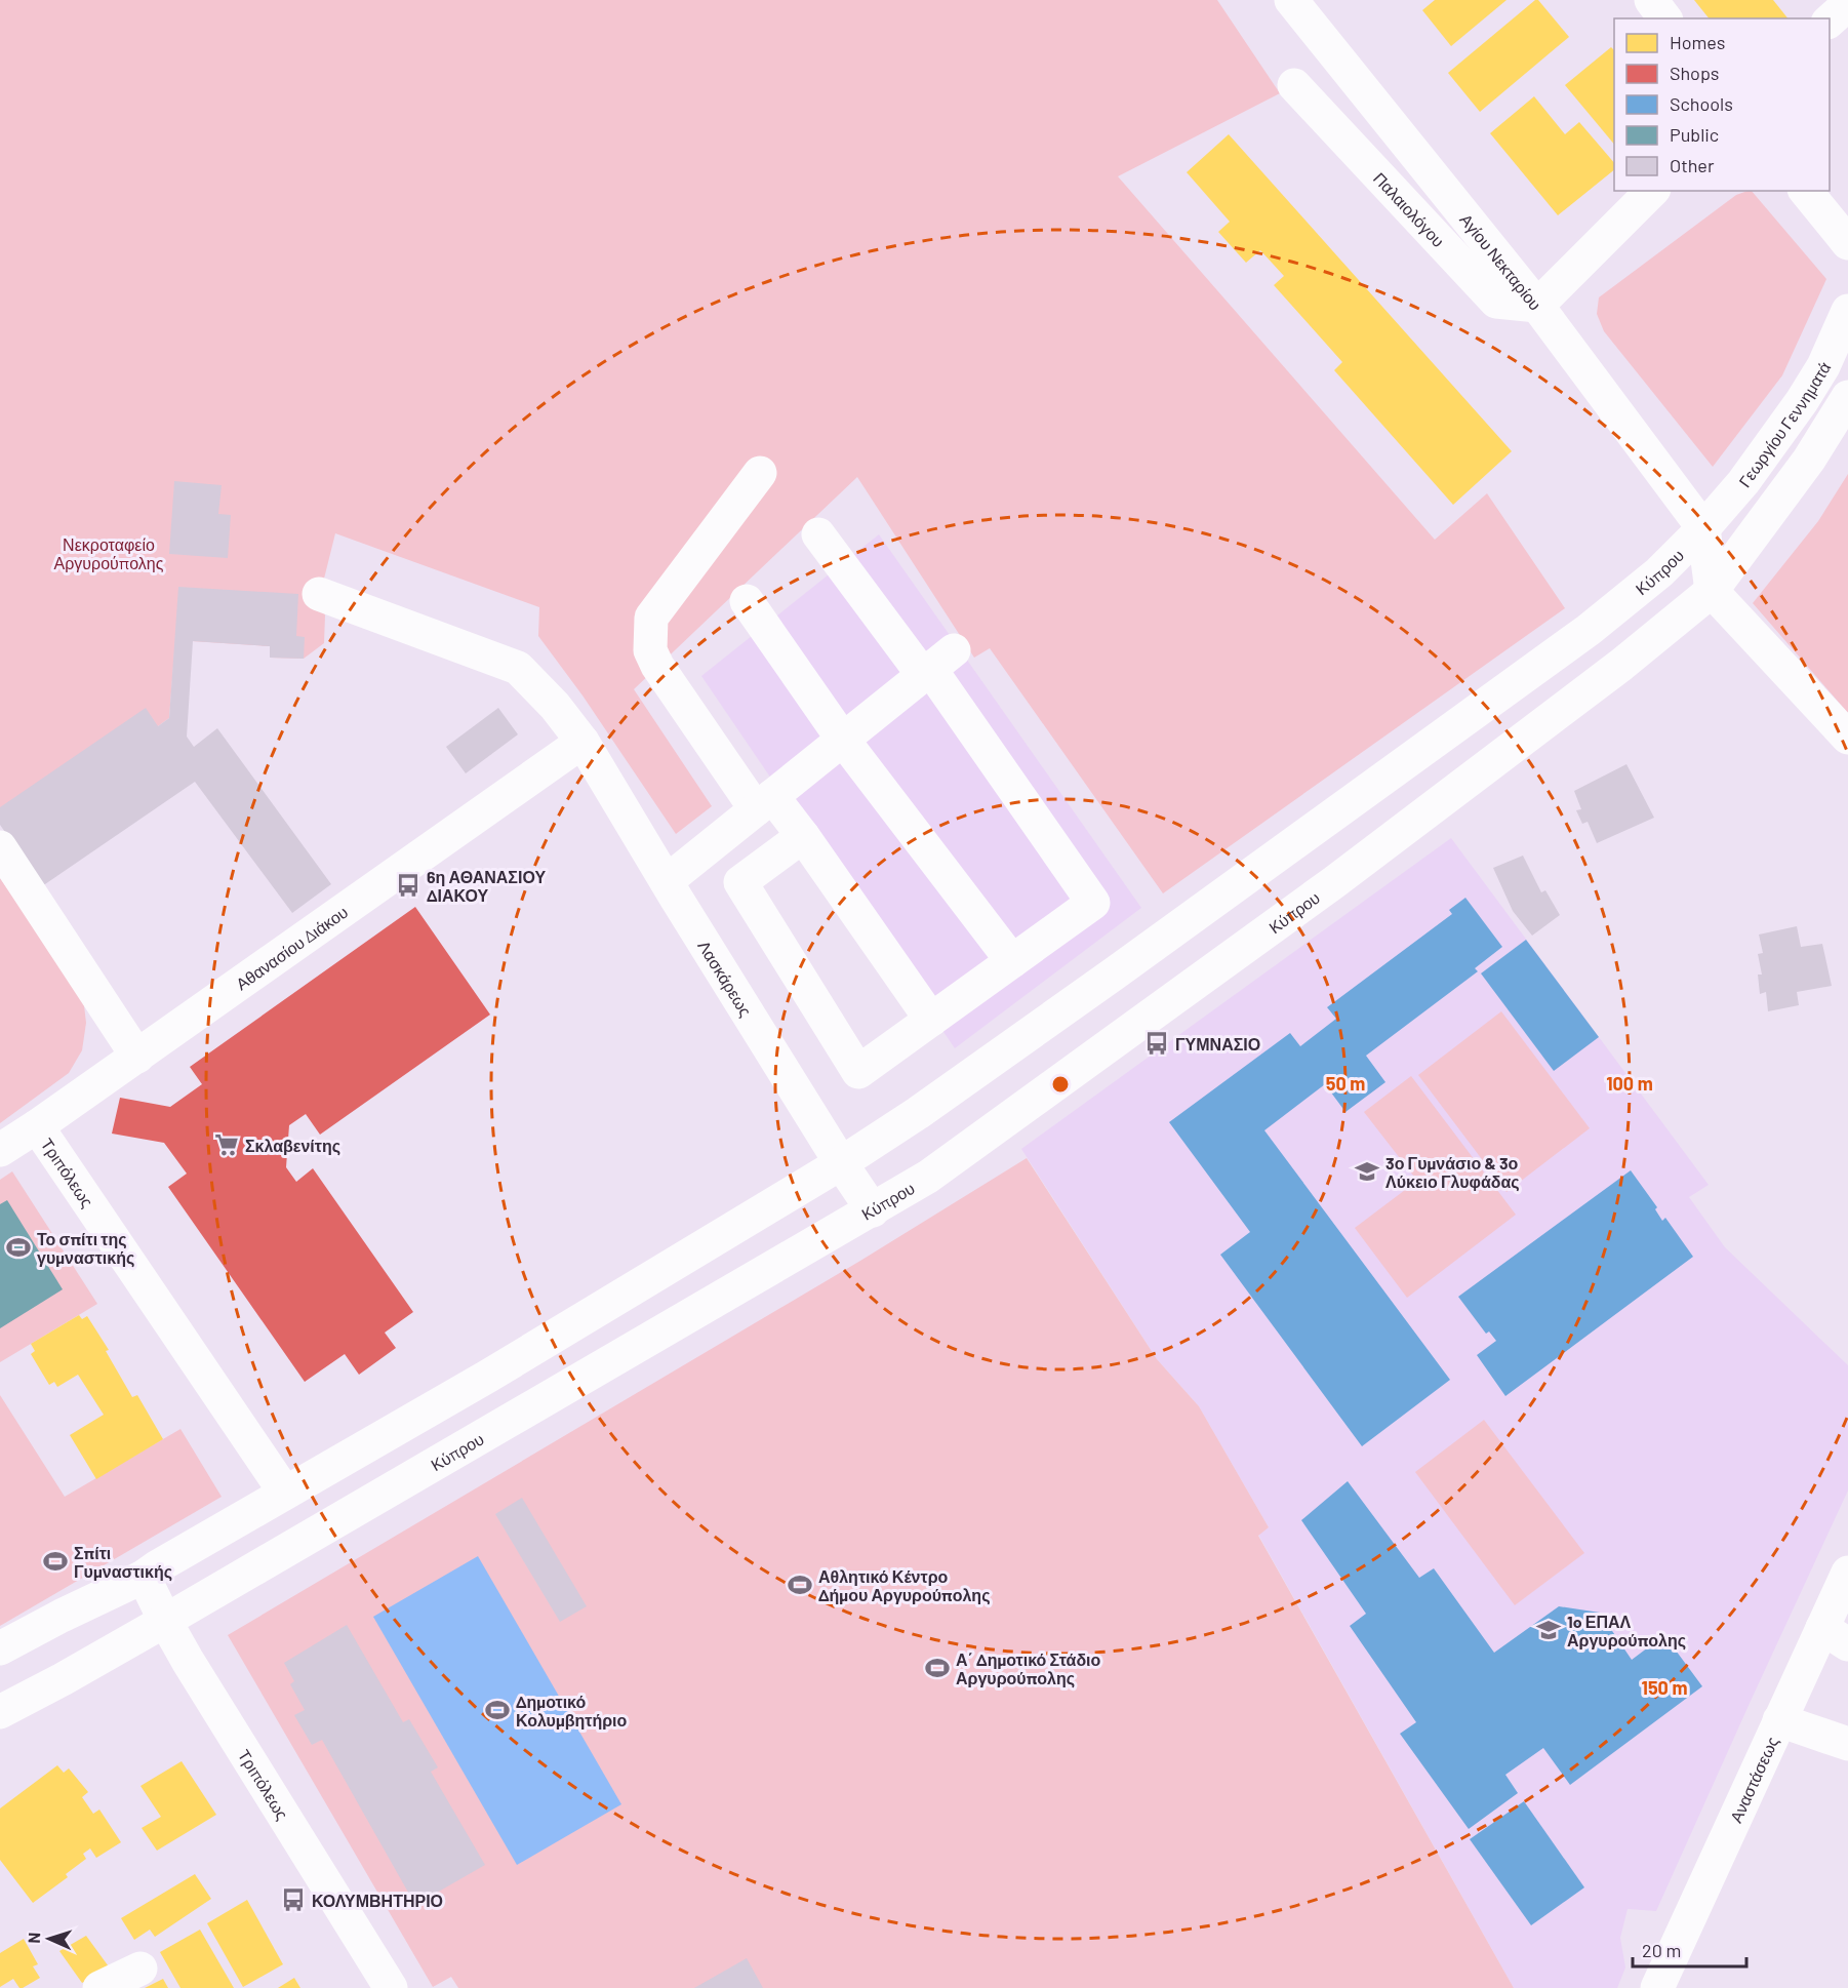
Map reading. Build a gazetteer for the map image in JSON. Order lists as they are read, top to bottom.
{
  "streets": {
    "main road": [
      "Παλαιολόγου",
      "Αγίου Νεκταρίου",
      "Γεωργίου Γεννηματά",
      "Κύπρου",
      "Αθανασίου Διάκου",
      "Λασκάρεως",
      "Τριπόλεως",
      "Αναστάσεως"
    ]
  },
  "crossings": [
    ["Παλαιολόγου", "Αγίου Νεκταρίου"],
    ["Αγίου Νεκταρίου", "Γεωργίου Γεννηματά"],
    ["Αγίου Νεκταρίου", "Κύπρου"],
    ["Γεωργίου Γεννηματά", "Κύπρου"],
    ["Κύπρου", "Λασκάρεως"],
    ["Κύπρου", "Τριπόλεως"],
    ["Αθανασίου Διάκου", "Λασκάρεως"],
    ["Αθανασίου Διάκου", "Τριπόλεως"]
  ],
  "parks": ["Νεκροταφείο Αργυρούπολης"],
  "places": {
    "bus stop": ["6η ΑΘΑΝΑΣΙΟΥ ΔΙΑΚΟΥ", "ΓΥΜΝΑΣΙΟ", "ΚΟΛΥΜΒΗΤΗΡΙΟ"],
    "supermarket": ["Σκλαβενίτης"],
    "school or university": ["3ο Γυμνάσιο & 3ο Λύκειο Γλυφάδας", "1o ΕΠΑΛ Αργυρούπολης"],
    "sports": [
      "Το σπίτι της γυμναστικής",
      "Σπίτι Γυμναστικής",
      "Αθλητικό Κέντρο Δήμου Αργυρούπολης",
      "Α΄ Δημοτικό Στάδιο Αργυρούπολης",
      "Δημοτικό Κολυμβητήριο"
    ]
  },
  "legend": [
    "Homes",
    "Shops",
    "Schools",
    "Public",
    "Other"
  ],
  "scale_bar": "20 m",
  "north": "left",
  "rings": ["50 m", "100 m", "150 m"]
}
